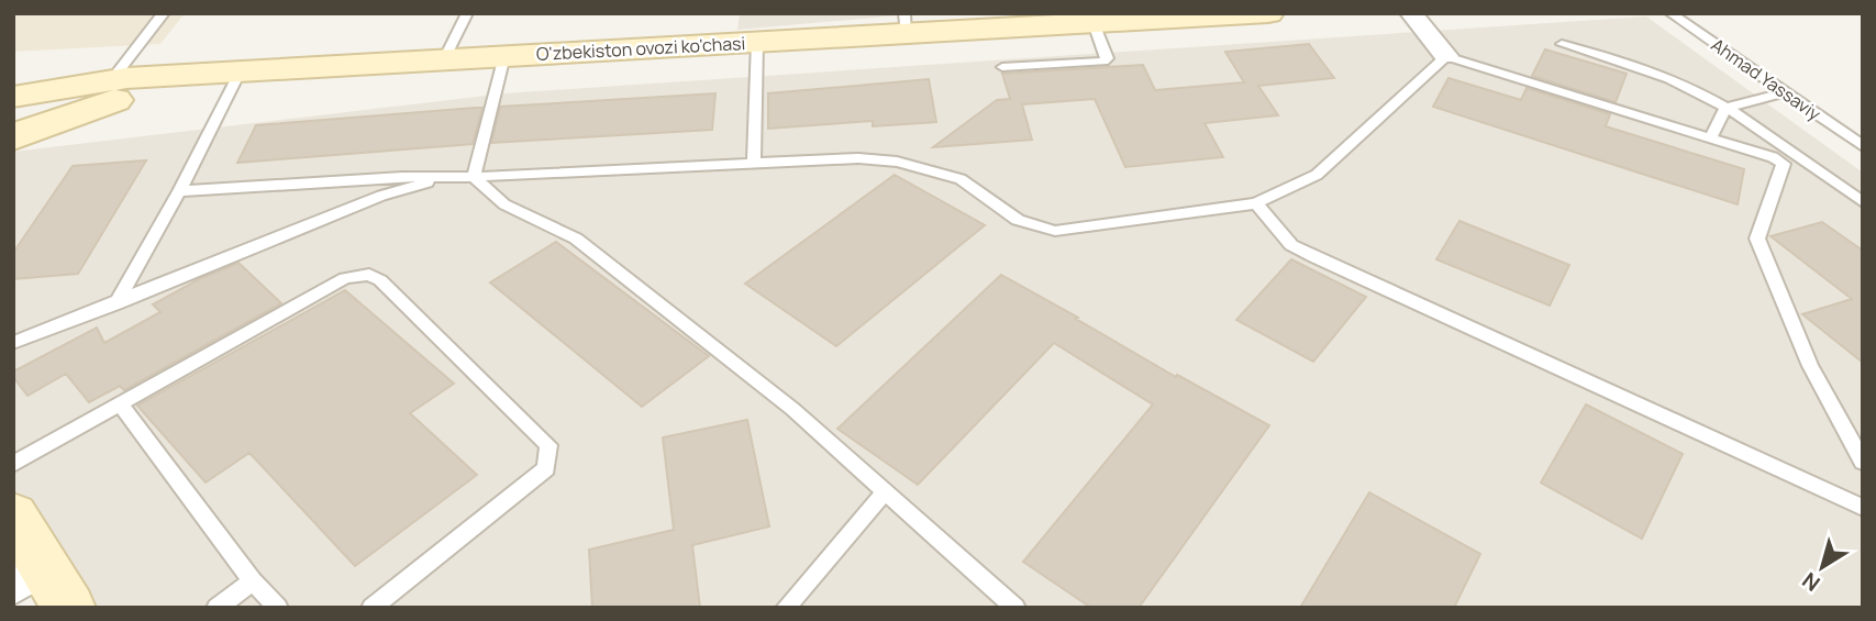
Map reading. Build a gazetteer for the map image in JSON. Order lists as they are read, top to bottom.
{
  "streets": {
    "main road": ["O'zbekiston ovozi ko'chasi"],
    "lane": ["Ahmad Yassaviy"]
  },
  "north": "bottom left"
}
